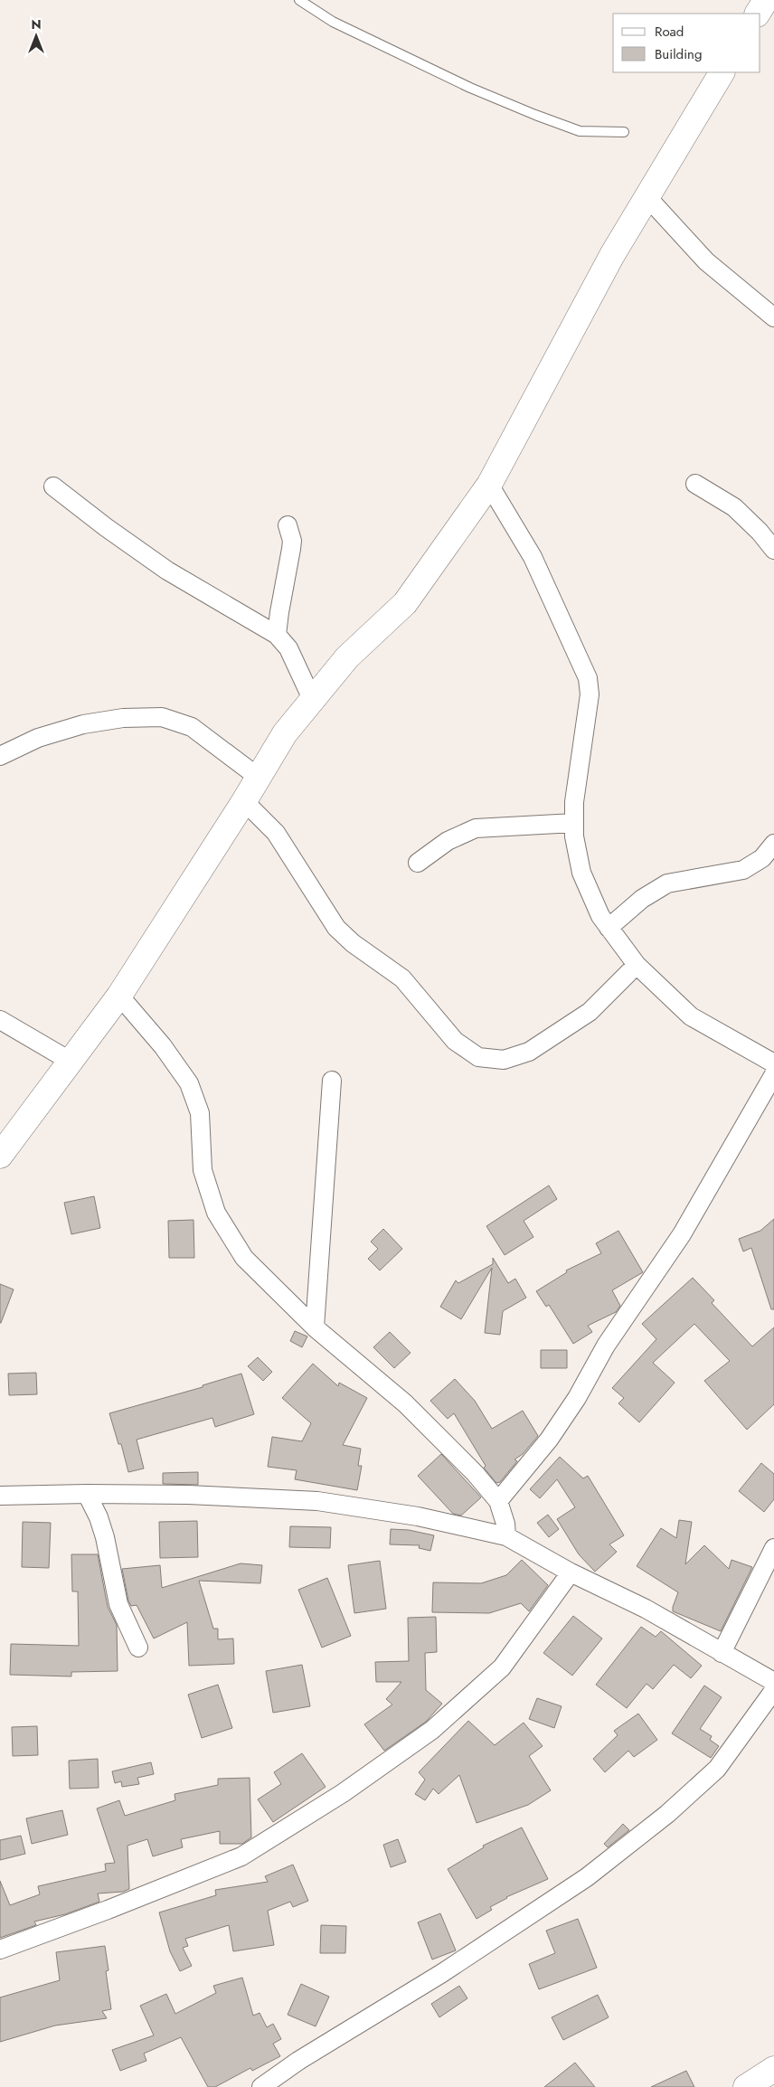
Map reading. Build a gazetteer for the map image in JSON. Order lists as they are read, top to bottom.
{
  "legend": ["Road", "Building"],
  "north": "top"
}
